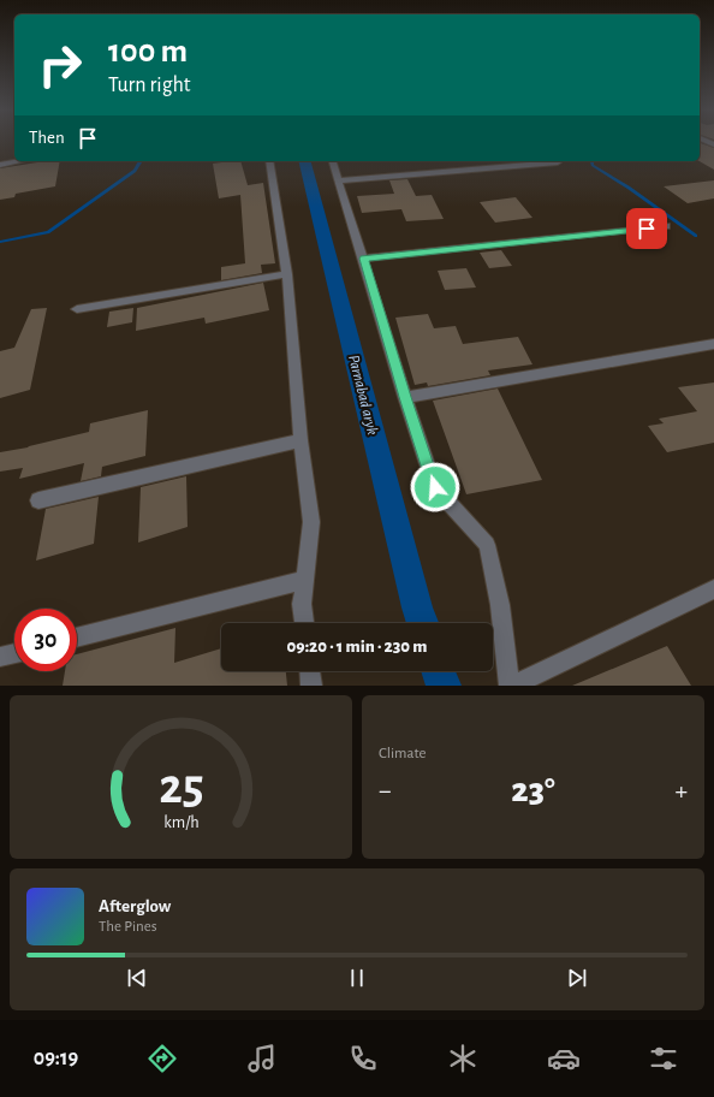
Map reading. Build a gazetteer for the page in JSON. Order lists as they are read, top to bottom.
{
  "water": ["Parnabad aryk"],
  "page": {
    "turn": ["100 m", "Turn right"],
    "then": "Then",
    "limit": "30",
    "trip": "09:20 · 1 min · 230 m",
    "tile": "Climate",
    "heat": ["−", "23°", "+"],
    "song": ["Afterglow", "The Pines"],
    "tabs": "09:19",
    "gauge": ["25", "km/h"]
  }
}
